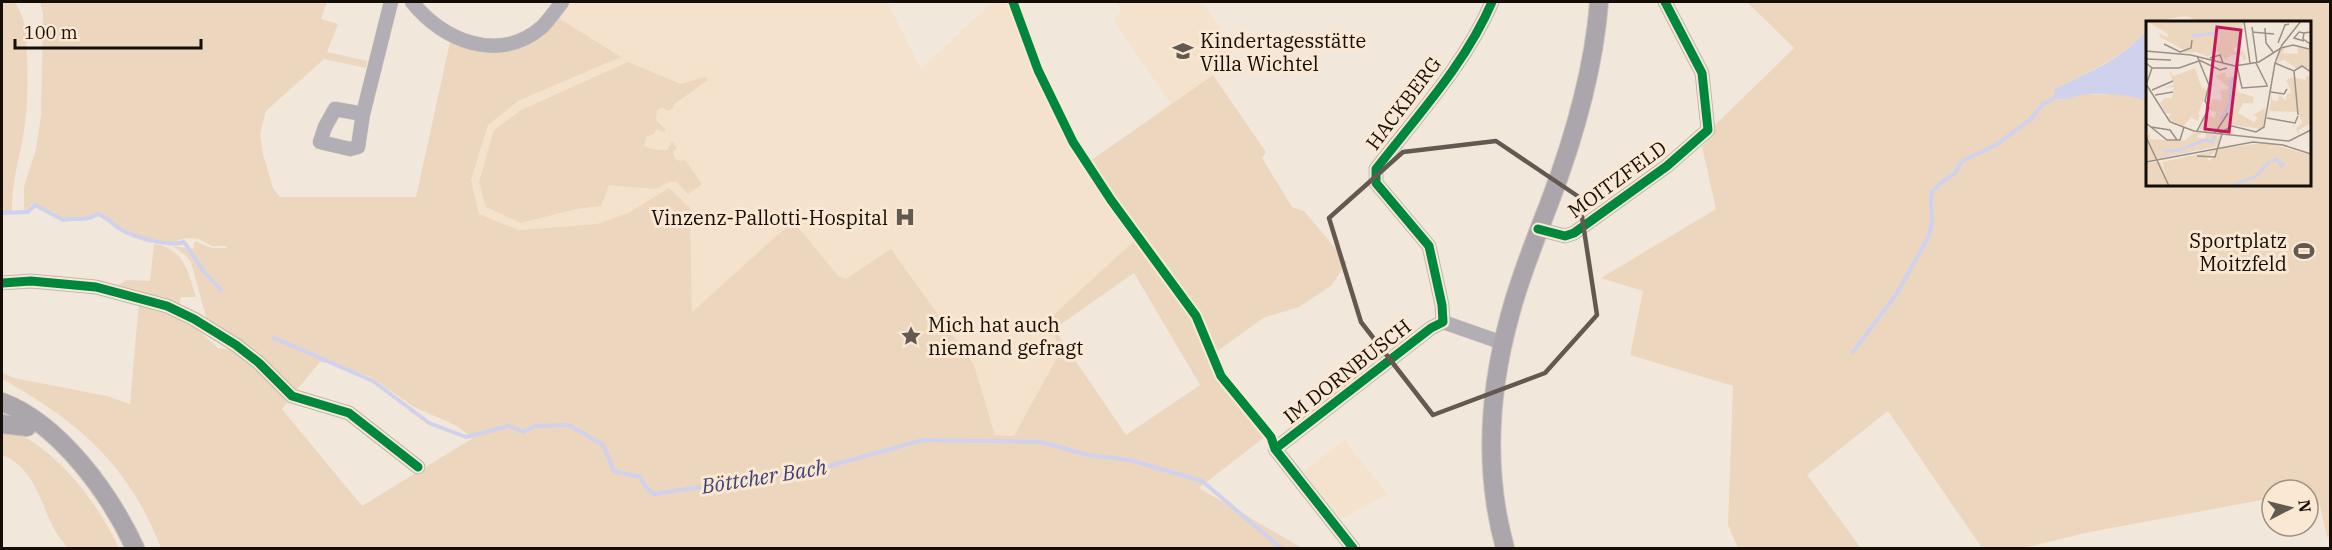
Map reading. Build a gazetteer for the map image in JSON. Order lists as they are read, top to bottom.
{
  "streets": {
    "main road": ["MOITZFELD"],
    "street": ["HACKBERG", "IM DORNBUSCH"]
  },
  "crossings": [
    ["HACKBERG", "IM DORNBUSCH"]
  ],
  "water": ["Böttcher Bach"],
  "places": {
    "school or university": ["Kindertagesstätte Villa Wichtel"],
    "hospital": ["Vinzenz-Pallotti-Hospital"],
    "sports": ["Sportplatz Moitzfeld"],
    "place": ["Mich hat auch niemand gefragt"]
  },
  "scale_bar": "100 m",
  "north": "right"
}
